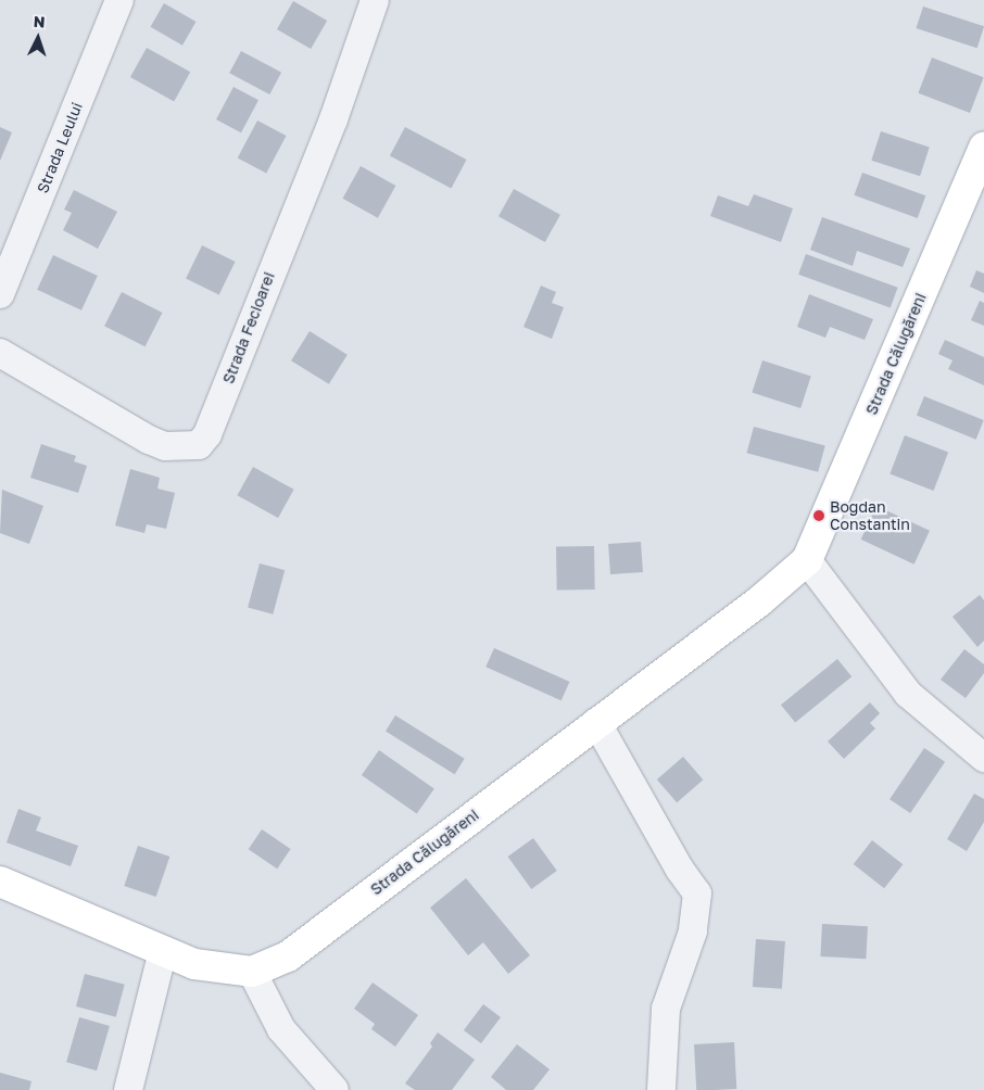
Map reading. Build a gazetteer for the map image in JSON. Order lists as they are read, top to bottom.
{
  "streets": {
    "street": ["Strada Leului", "Strada Fecioarei", "Strada Călugăreni"]
  },
  "places": ["Bogdan Constantin"],
  "north": "top"
}
